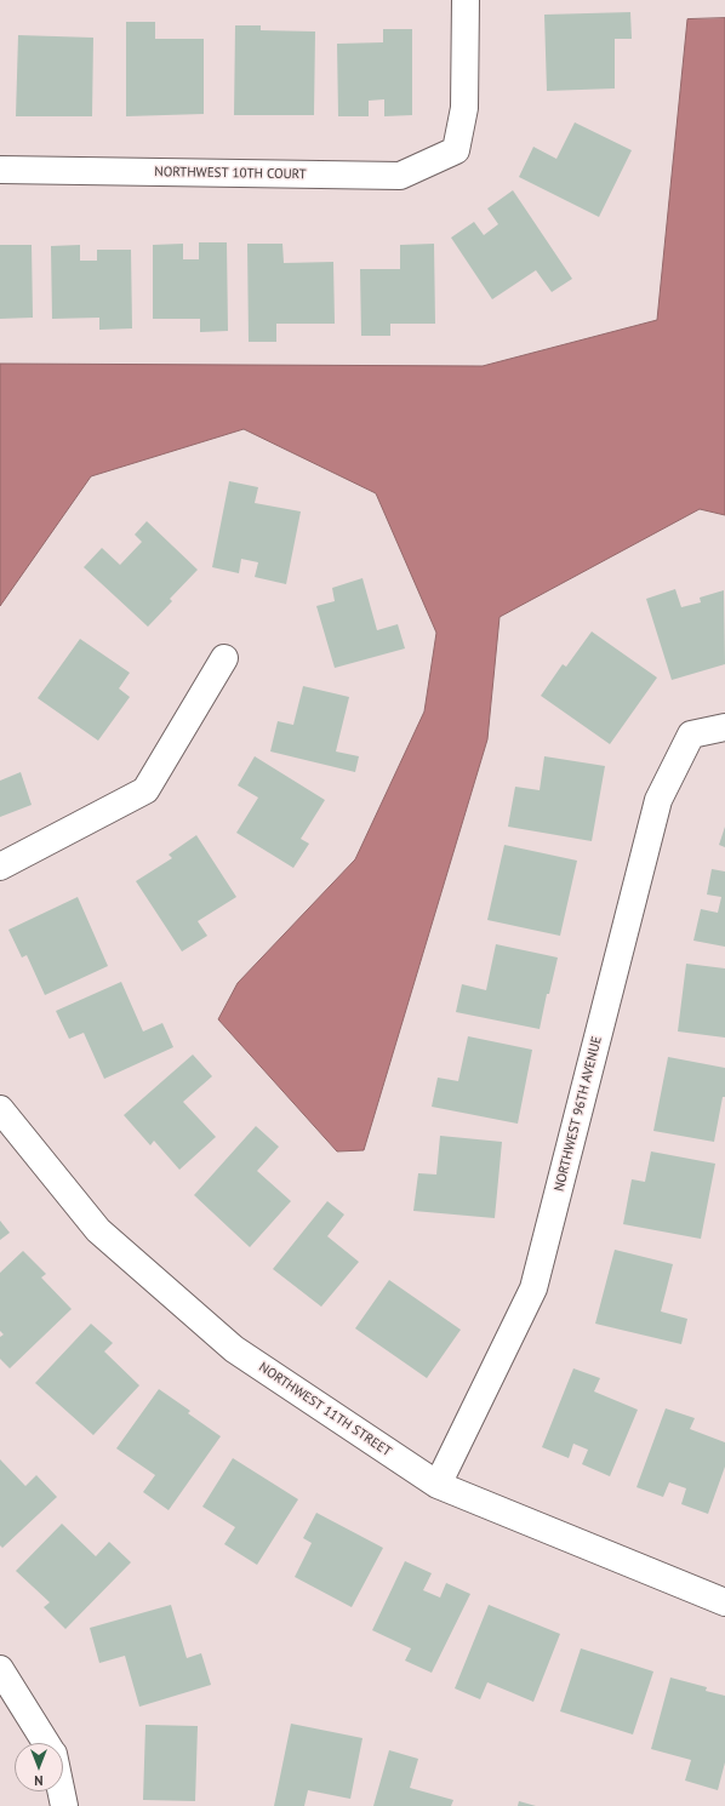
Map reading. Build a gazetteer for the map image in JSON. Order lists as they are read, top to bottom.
{
  "streets": {
    "street": ["NORTHWEST 10TH COURT", "NORTHWEST 96TH AVENUE", "NORTHWEST 11TH STREET"]
  },
  "crossings": [
    ["NORTHWEST 96TH AVENUE", "NORTHWEST 11TH STREET"]
  ],
  "north": "bottom"
}
